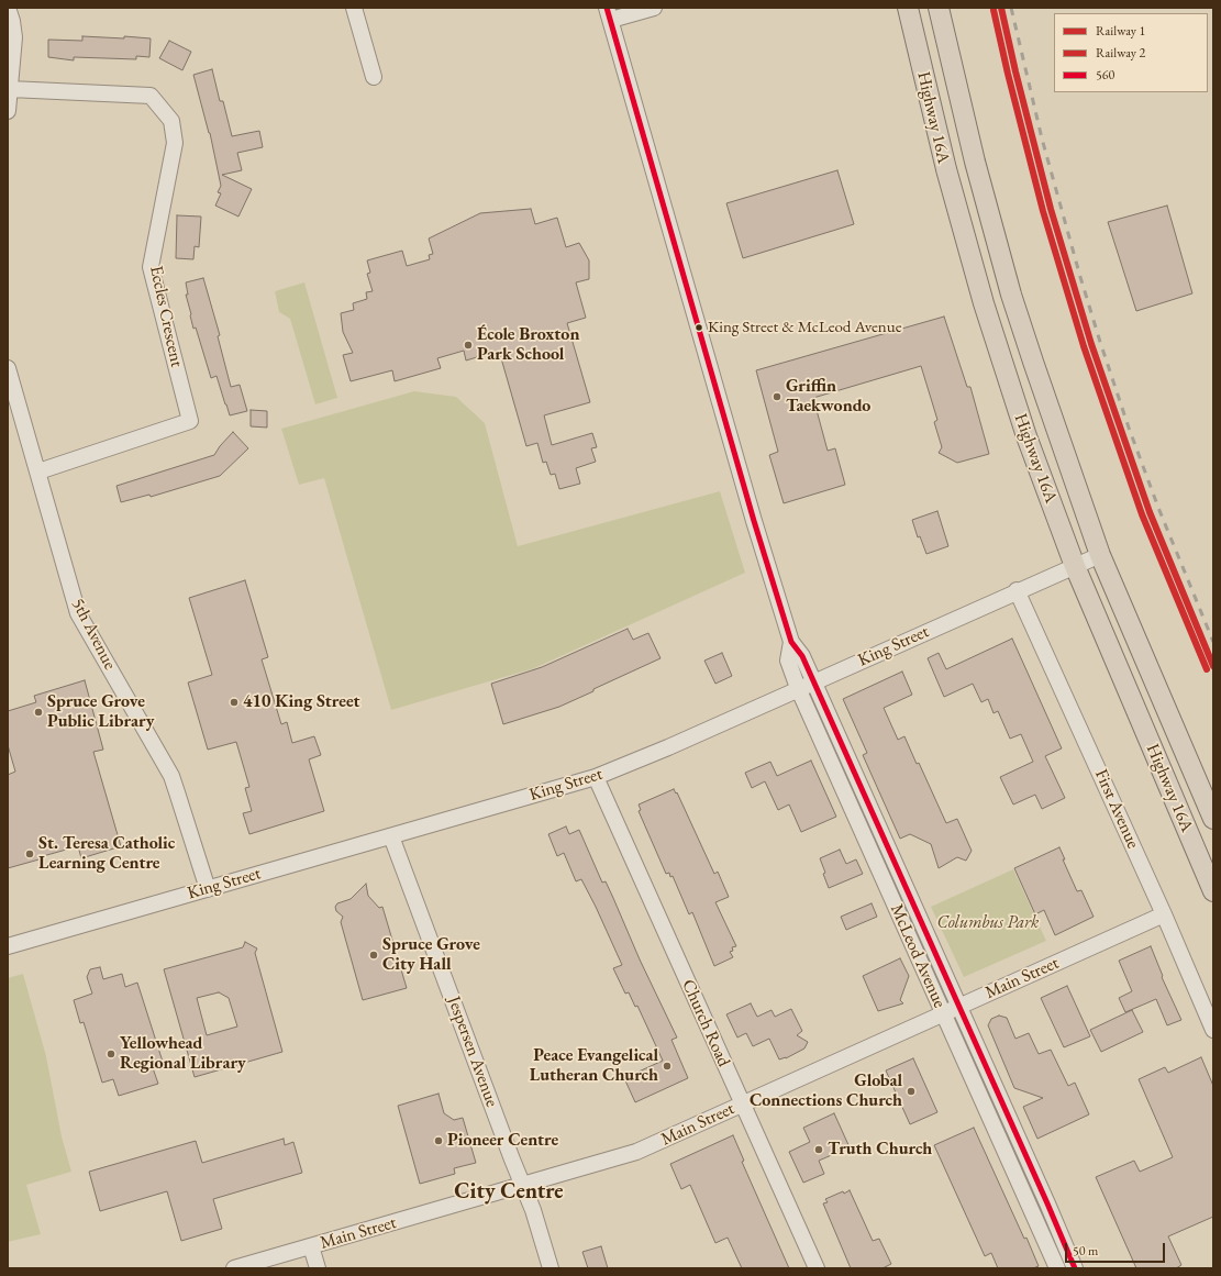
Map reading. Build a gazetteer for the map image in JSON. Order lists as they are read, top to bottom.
{
  "streets": {
    "main road": ["Highway 16A"],
    "street": [
      "Eccles Crescent",
      "5th Avenue",
      "King Street",
      "First Avenue",
      "McLeod Avenue",
      "Main Street",
      "Church Road",
      "Jespersen Avenue"
    ]
  },
  "crossings": [
    ["Highway 16A", "King Street"],
    ["Eccles Crescent", "5th Avenue"],
    ["5th Avenue", "King Street"],
    ["King Street", "First Avenue"],
    ["King Street", "McLeod Avenue"],
    ["King Street", "Church Road"],
    ["King Street", "Jespersen Avenue"],
    ["First Avenue", "Main Street"],
    ["McLeod Avenue", "Main Street"],
    ["Main Street", "Church Road"],
    ["Main Street", "Jespersen Avenue"]
  ],
  "districts": ["City Centre"],
  "parks": ["Columbus Park"],
  "places": [
    "King Street & McLeod Avenue",
    "École Broxton Park School",
    "Griffin Taekwondo",
    "410 King Street",
    "Spruce Grove Public Library",
    "St. Teresa Catholic Learning Centre",
    "Spruce Grove City Hall",
    "Yellowhead Regional Library",
    "Peace Evangelical Lutheran Church",
    "Global Connections Church",
    "Pioneer Centre",
    "Truth Church"
  ],
  "lines": ["rail line 1", "transit line 560", "rail line 2"],
  "legend": ["Railway 1", "Railway 2", "560"],
  "scale_bar": "50 m"
}
